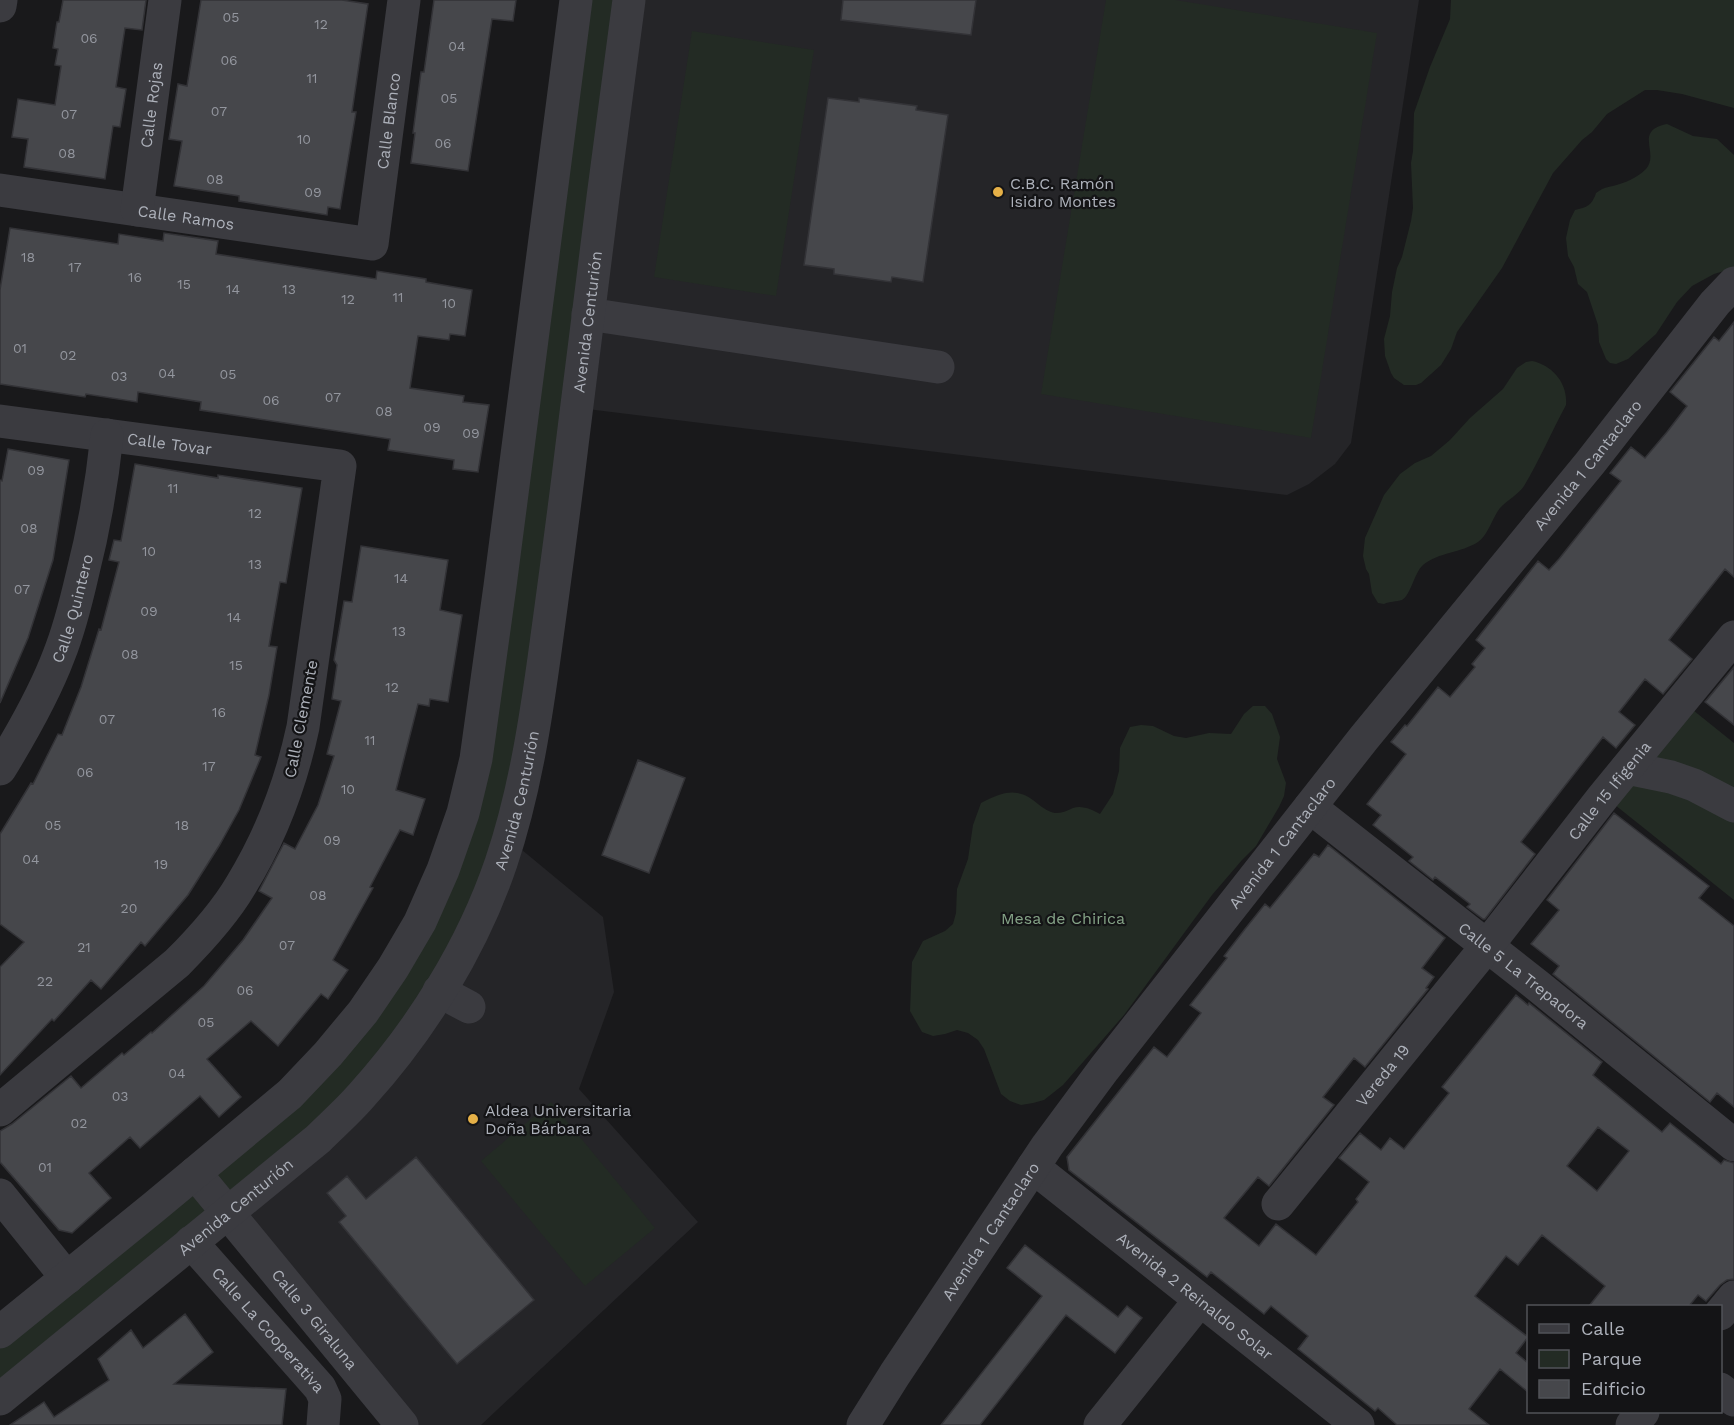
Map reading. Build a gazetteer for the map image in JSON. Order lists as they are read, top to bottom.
{
  "streets": {
    "street": [
      "Calle Rojas",
      "Calle Blanco",
      "Calle Ramos",
      "Avenida Centurión",
      "Calle Tovar",
      "Avenida 1 Cantaclaro",
      "Calle Quintero",
      "Calle Clemente",
      "Calle 15 Ifigenia",
      "Calle 5 La Trepadora",
      "Vereda 19",
      "Avenida 2 Reinaldo Solar",
      "Calle 3 Giraluna",
      "Calle La Cooperativa"
    ]
  },
  "crossings": [
    ["Calle Rojas", "Calle Ramos"],
    ["Calle Blanco", "Calle Ramos"],
    ["Avenida Centurión", "Calle 3 Giraluna"],
    ["Avenida Centurión", "Calle La Cooperativa"],
    ["Calle Tovar", "Calle Quintero"],
    ["Calle Tovar", "Calle Clemente"],
    ["Avenida 1 Cantaclaro", "Calle 5 La Trepadora"],
    ["Avenida 1 Cantaclaro", "Avenida 2 Reinaldo Solar"],
    ["Calle 15 Ifigenia", "Calle 5 La Trepadora"],
    ["Calle 15 Ifigenia", "Vereda 19"],
    ["Calle 5 La Trepadora", "Vereda 19"]
  ],
  "parks": ["Mesa de Chirica"],
  "places": ["C.B.C. Ramón Isidro Montes", "Aldea Universitaria Doña Bárbara"],
  "house_numbers": [
    "05",
    "12",
    "06",
    "04",
    "06",
    "11",
    "05",
    "07",
    "07",
    "10",
    "06",
    "08",
    "08",
    "09",
    "18",
    "17",
    "16",
    "15",
    "14",
    "13",
    "11",
    "12",
    "10",
    "01",
    "02",
    "04",
    "05",
    "03",
    "07",
    "06",
    "08",
    "09",
    "09",
    "09",
    "11",
    "12",
    "08",
    "10",
    "13",
    "14",
    "07",
    "09",
    "14",
    "13",
    "08",
    "15",
    "12",
    "16",
    "07",
    "11",
    "17",
    "06",
    "10",
    "05",
    "18",
    "09",
    "04",
    "19",
    "08",
    "20",
    "07",
    "21",
    "22",
    "06",
    "05",
    "04",
    "03",
    "02",
    "01"
  ],
  "legend": ["Calle", "Parque", "Edificio"]
}
